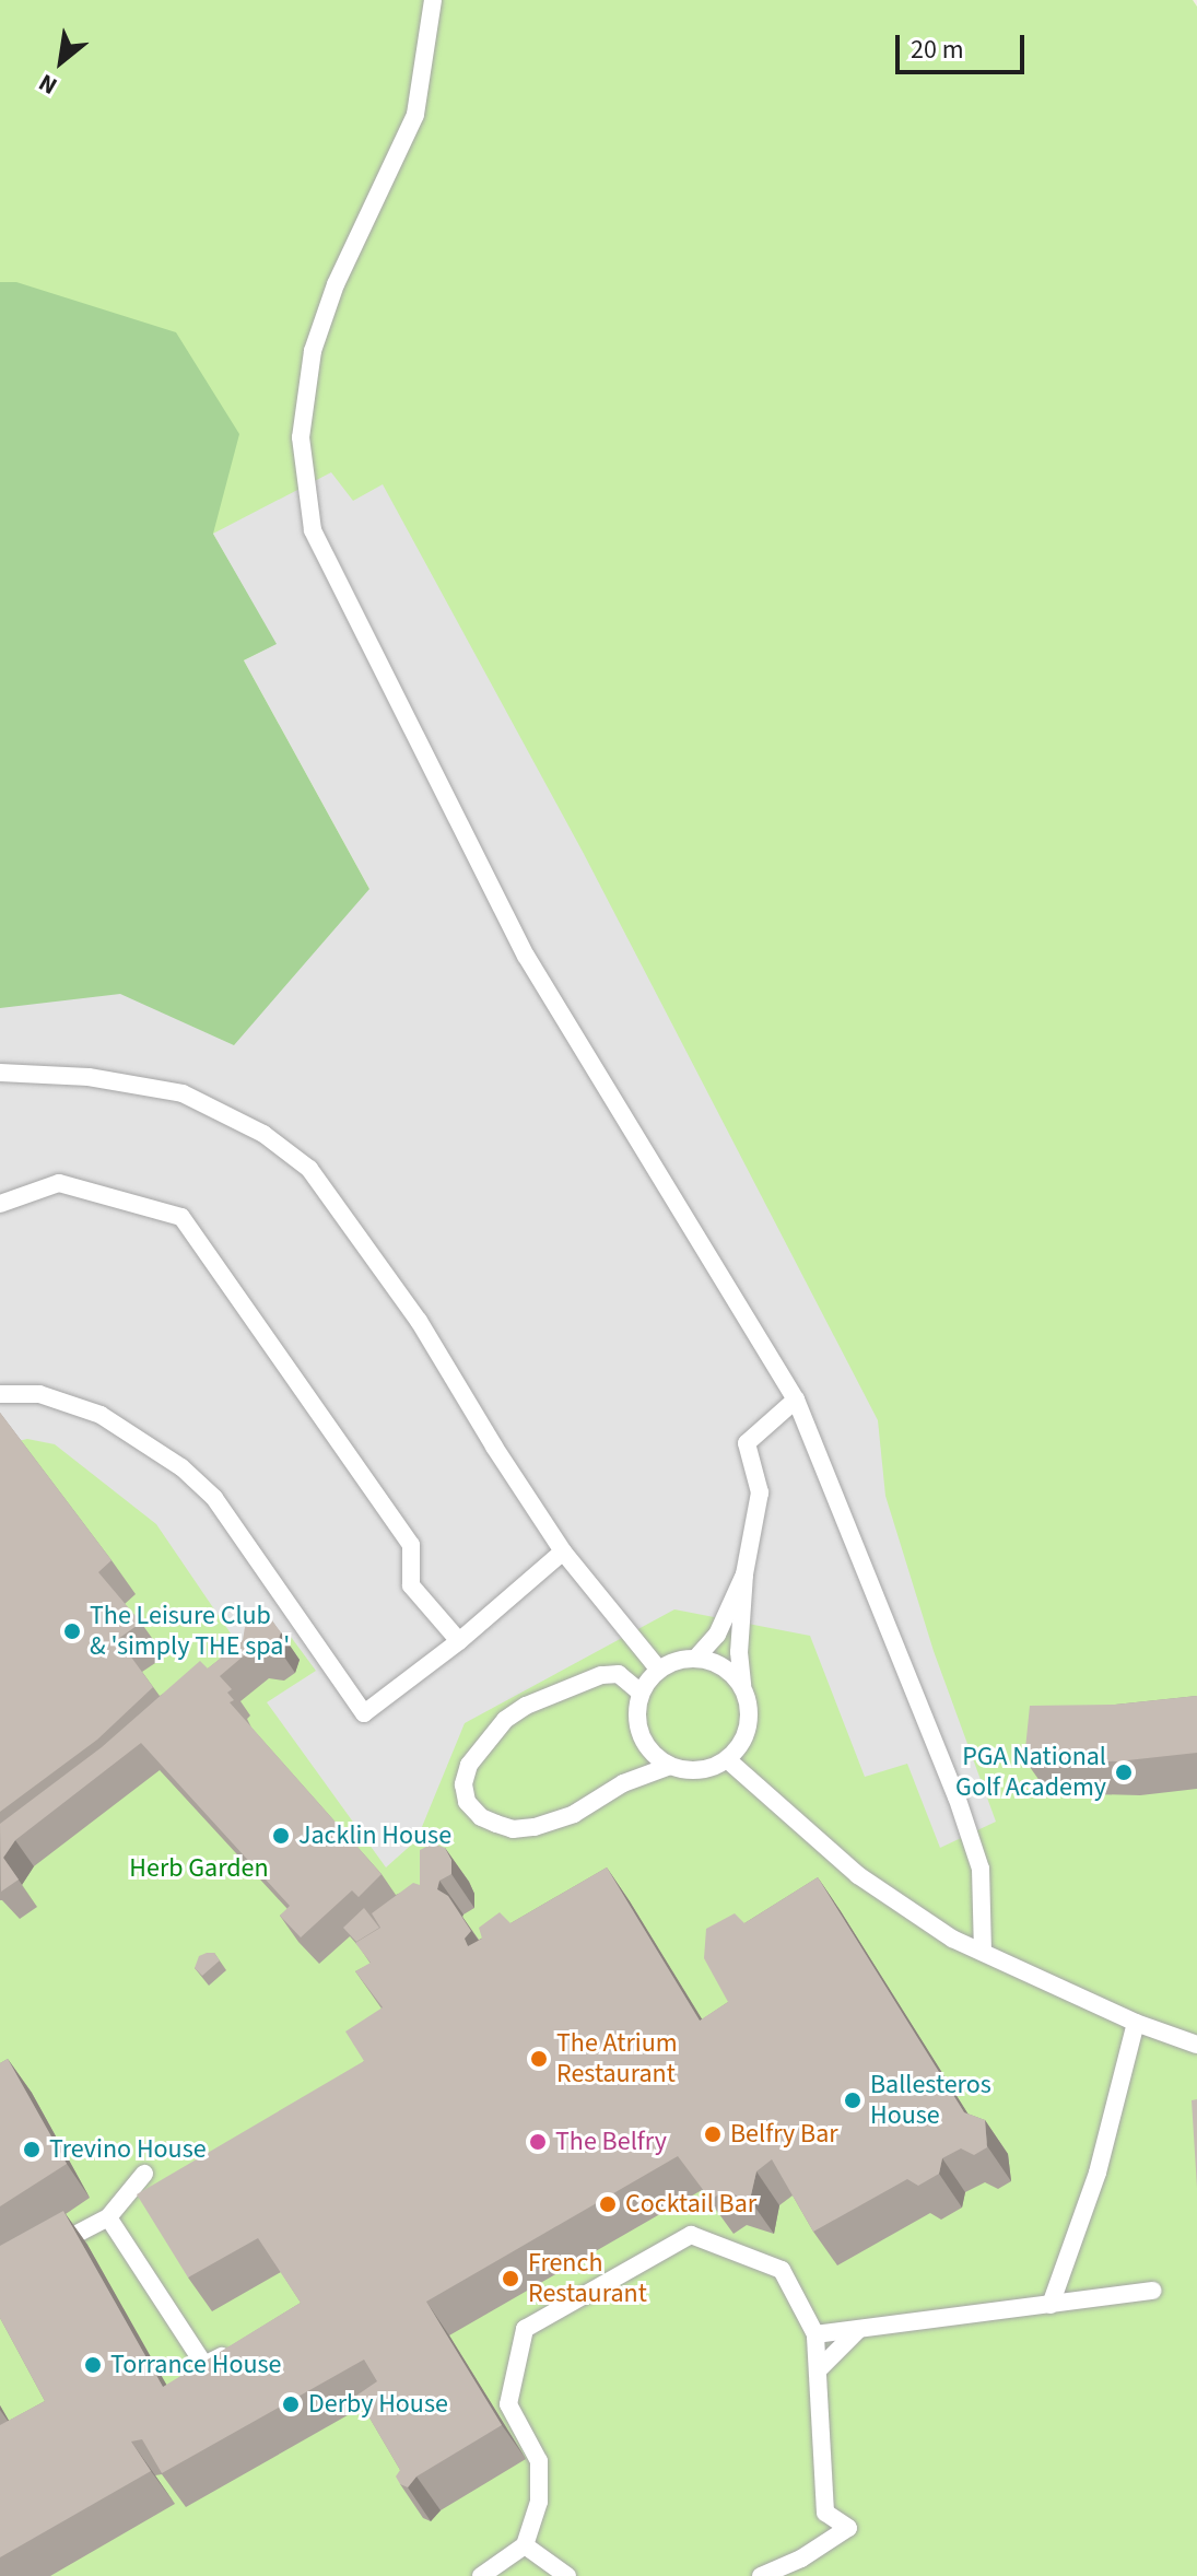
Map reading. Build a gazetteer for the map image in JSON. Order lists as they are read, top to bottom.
{
  "parks": ["Herb Garden"],
  "places": [
    "The Leisure Club & 'simply THE spa'",
    "PGA National Golf Academy",
    "Jacklin House",
    "The Atrium Restaurant",
    "Ballesteros House",
    "Belfry Bar",
    "The Belfry",
    "Trevino House",
    "Cocktail Bar",
    "French Restaurant",
    "Torrance House",
    "Derby House"
  ],
  "scale_bar": "20 m",
  "north": "bottom left"
}
